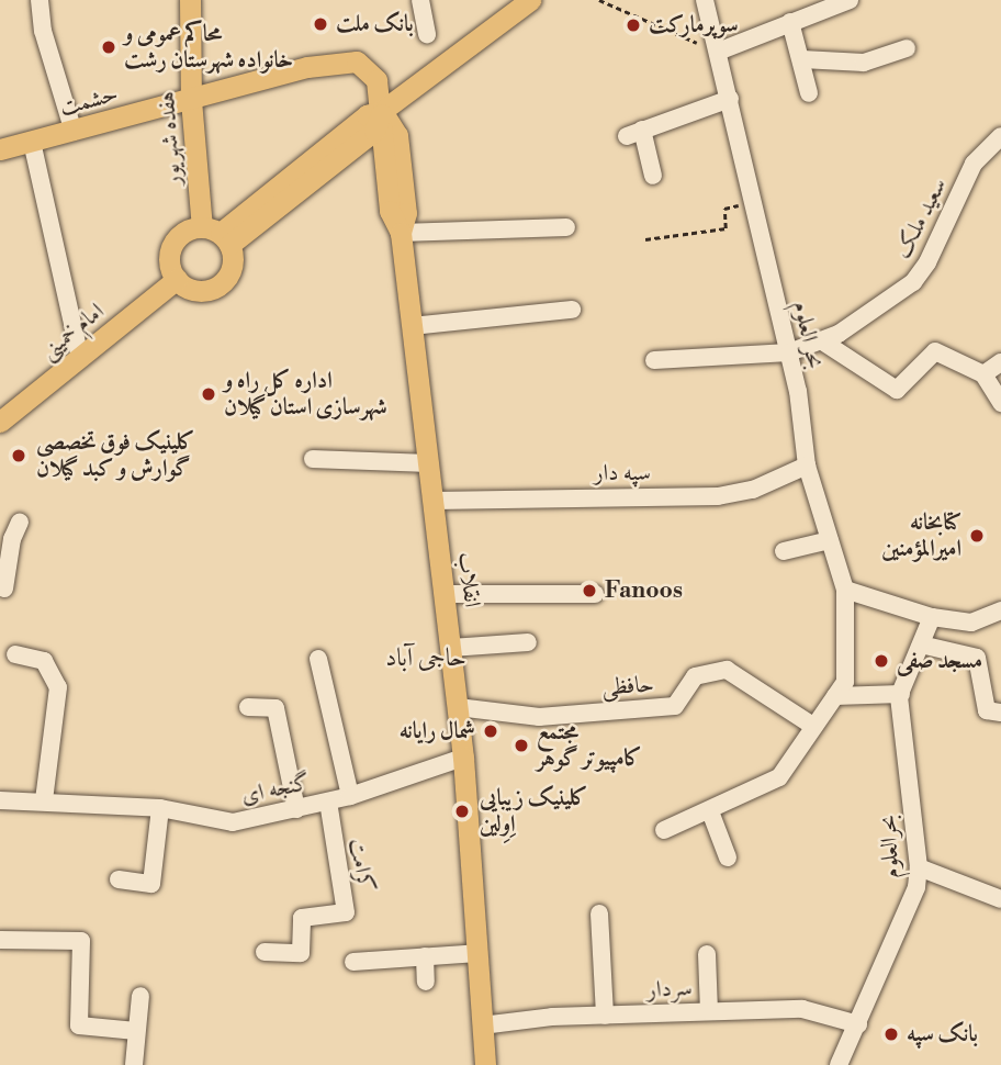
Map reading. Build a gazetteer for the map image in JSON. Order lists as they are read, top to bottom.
{
  "streets": {
    "main road": [
      "حشمت",
      "هفده شهریور",
      "امام خمینی",
      "انقلاب"
    ],
    "street": [
      "سعید ملک",
      "بحر العلوم",
      "سپه دار",
      "حافظی",
      "گنجه ای",
      "بحرالعلوم",
      "کرامت",
      "سردار"
    ]
  },
  "crossings": [
    ["حشمت", "هفده شهریور"],
    ["حشمت", "انقلاب"],
    ["هفده شهریور", "امام خمینی"],
    ["سعید ملک", "بحر العلوم"],
    ["بحر العلوم", "سپه دار"],
    ["سپه دار", "انقلاب"],
    ["انقلاب", "حافظی"],
    ["انقلاب", "گنجه ای"],
    ["انقلاب", "سردار"],
    ["گنجه ای", "کرامت"],
    ["بحرالعلوم", "سردار"]
  ],
  "districts": ["حاجی آباد"],
  "places": [
    "بانک ملت",
    "سوپرمارکت",
    "محاکم عمومی و خانواده شهرستان رشت",
    "اداره کل راه و شهرسازی استان گیلان",
    "کلینیک فوق تخصصی گوارش و کبد گیلان",
    "کتابخانه امیرالمؤمنین",
    "Fanoos",
    "مسجد صفی",
    "شمال رایانه",
    "مجتمع کامپیوتر گوهر",
    "کلینیک زیبایی اِوِلین",
    "بانک سپه"
  ]
}
